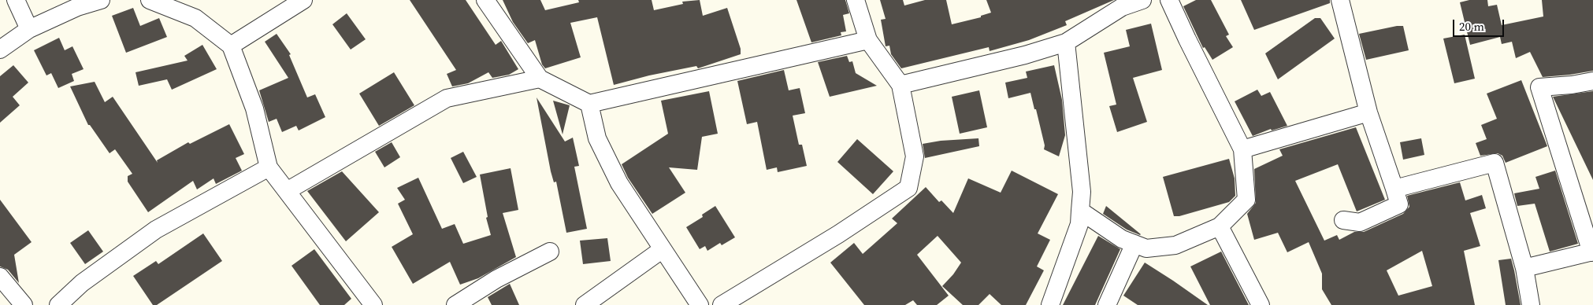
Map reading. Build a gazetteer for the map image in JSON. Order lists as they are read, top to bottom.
{
  "scale_bar": "20 m"
}
